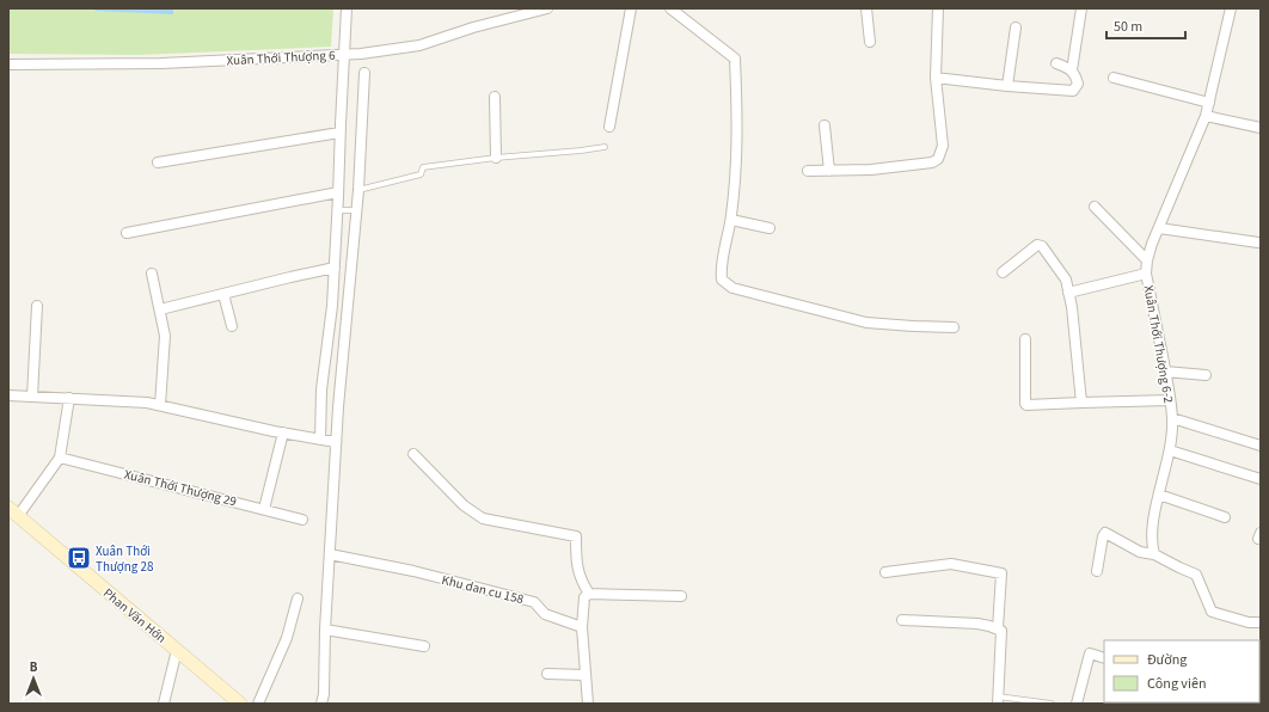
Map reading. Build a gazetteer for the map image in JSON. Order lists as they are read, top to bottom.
{
  "streets": {
    "main road": ["Phan Văn Hớn"],
    "street": [
      "Xuân Thới Thượng 6",
      "Xuân Thới Thượng 6-2",
      "Xuân Thới Thượng 29",
      "Khu dan cu 158"
    ]
  },
  "places": {
    "bus stop": ["Xuân Thới Thượng 28"]
  },
  "legend": ["Đường", "Công viên"],
  "scale_bar": "50 m",
  "north": "top"
}
